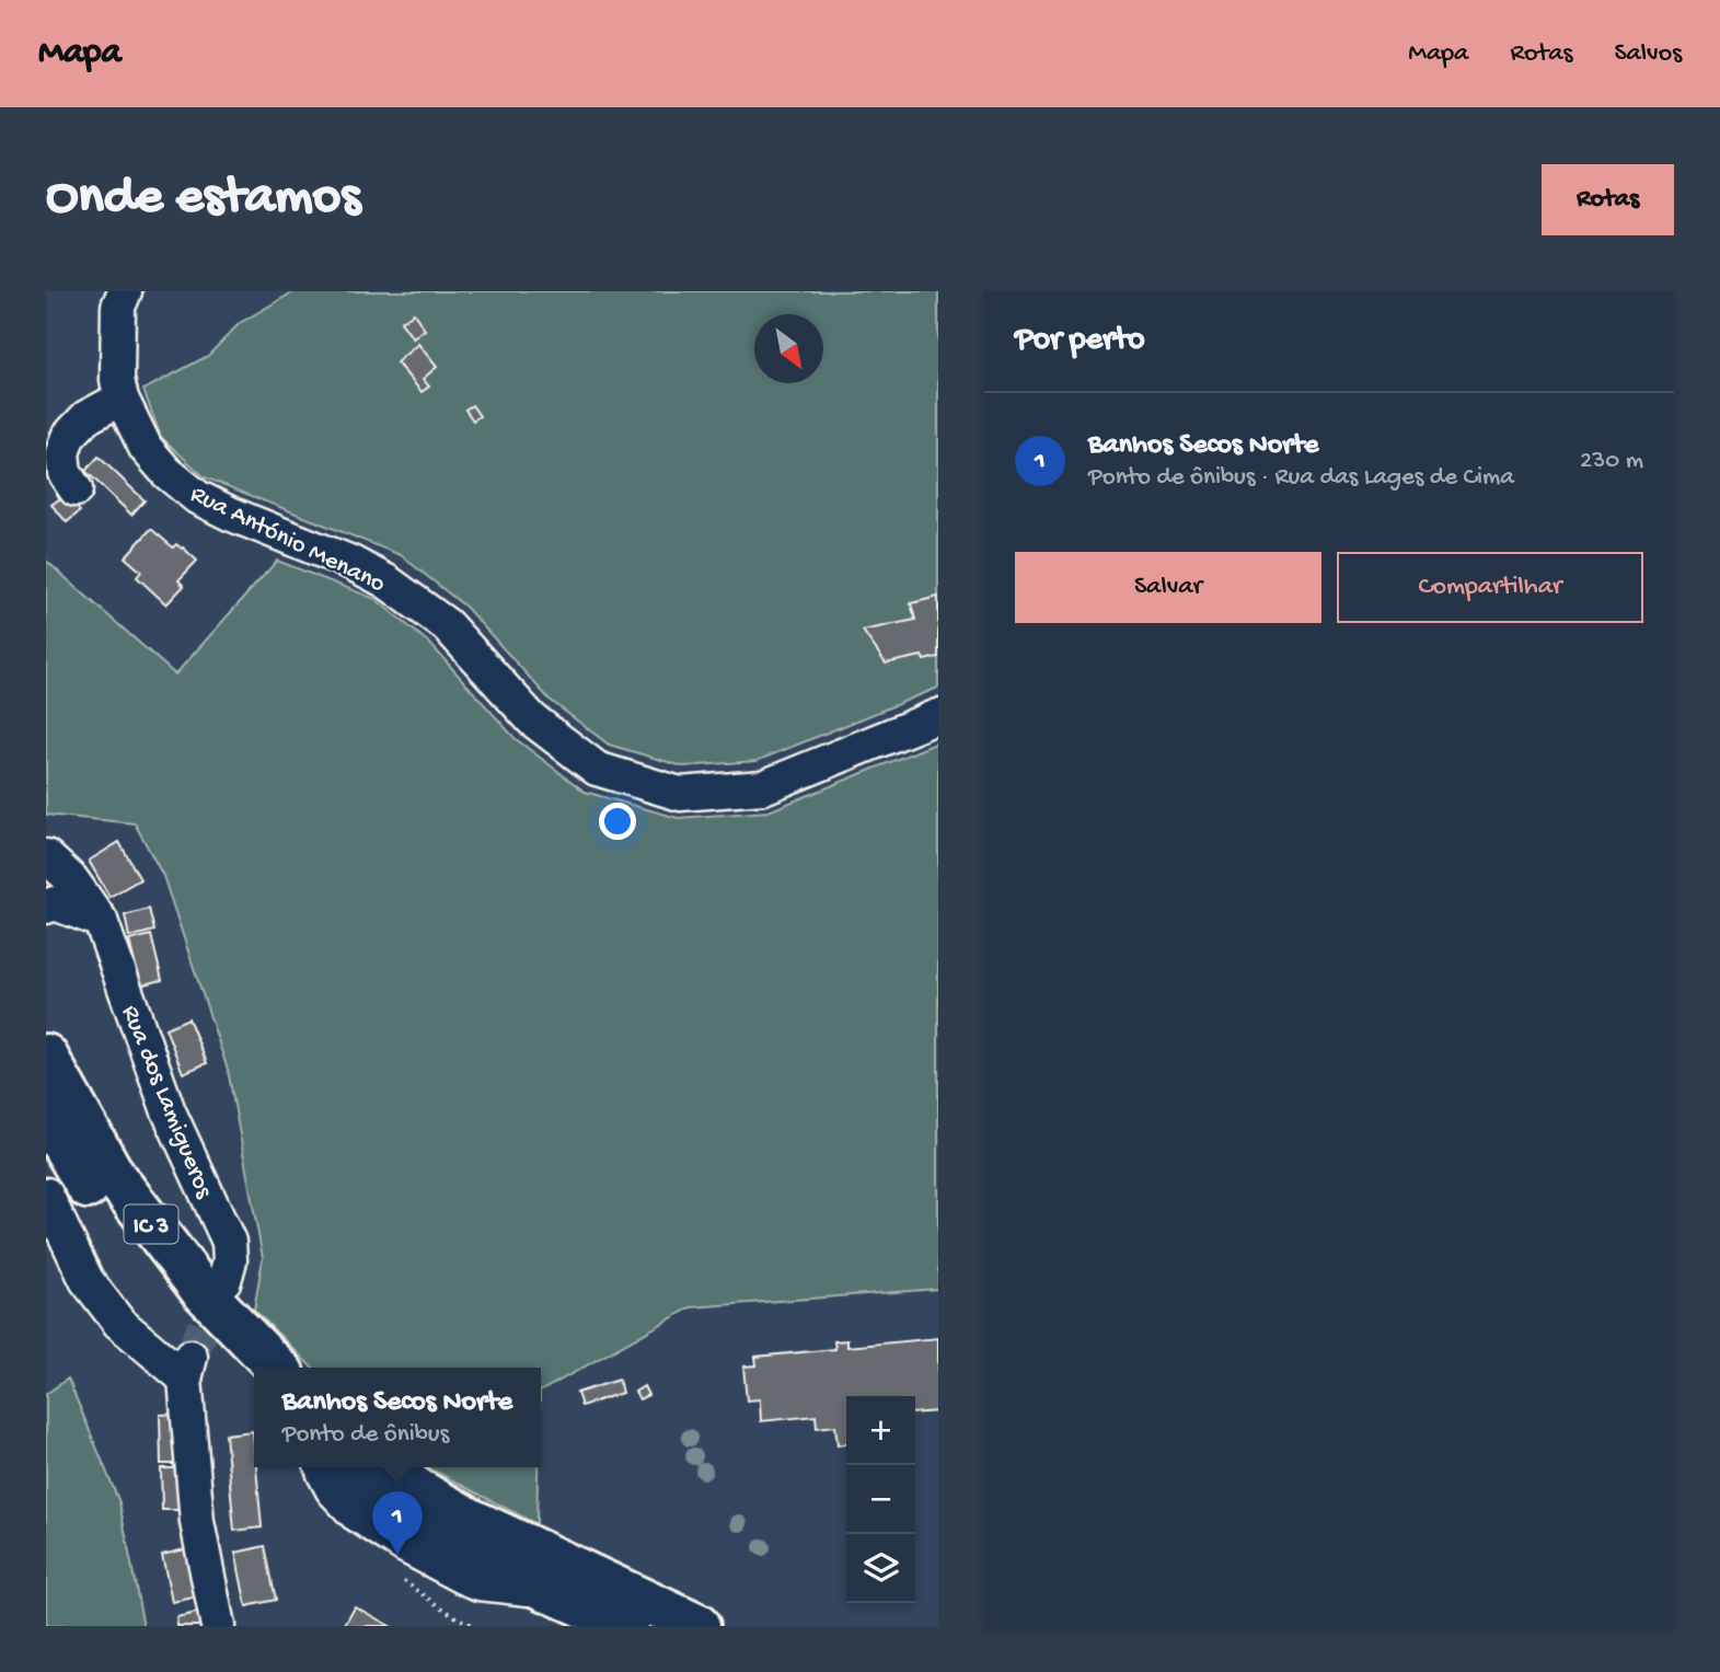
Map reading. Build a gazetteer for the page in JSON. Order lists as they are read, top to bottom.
{
  "streets": {
    "highway": ["IC 3"],
    "street": ["Rua António Menano", "Rua dos Lamigueros"]
  },
  "north": "bottom right",
  "page": {
    "header": "Mapa",
    "nav": ["Mapa", "Rotas", "Salvos"],
    "buttons": [
      "Rotas",
      ["Salvar", "Compartilhar"]
    ],
    "title": "Onde estamos",
    "heading": "Por perto",
    "list": [
      {
        "mark": "1",
        "name": "Banhos Secos Norte",
        "note": "Ponto de ônibus · Rua das Lages de Cima",
        "value": "230 m"
      }
    ],
    "popup": ["Banhos Secos Norte", "Ponto de ônibus"],
    "map_buttons": ["+", "−"],
    "pins": "1"
  }
}
